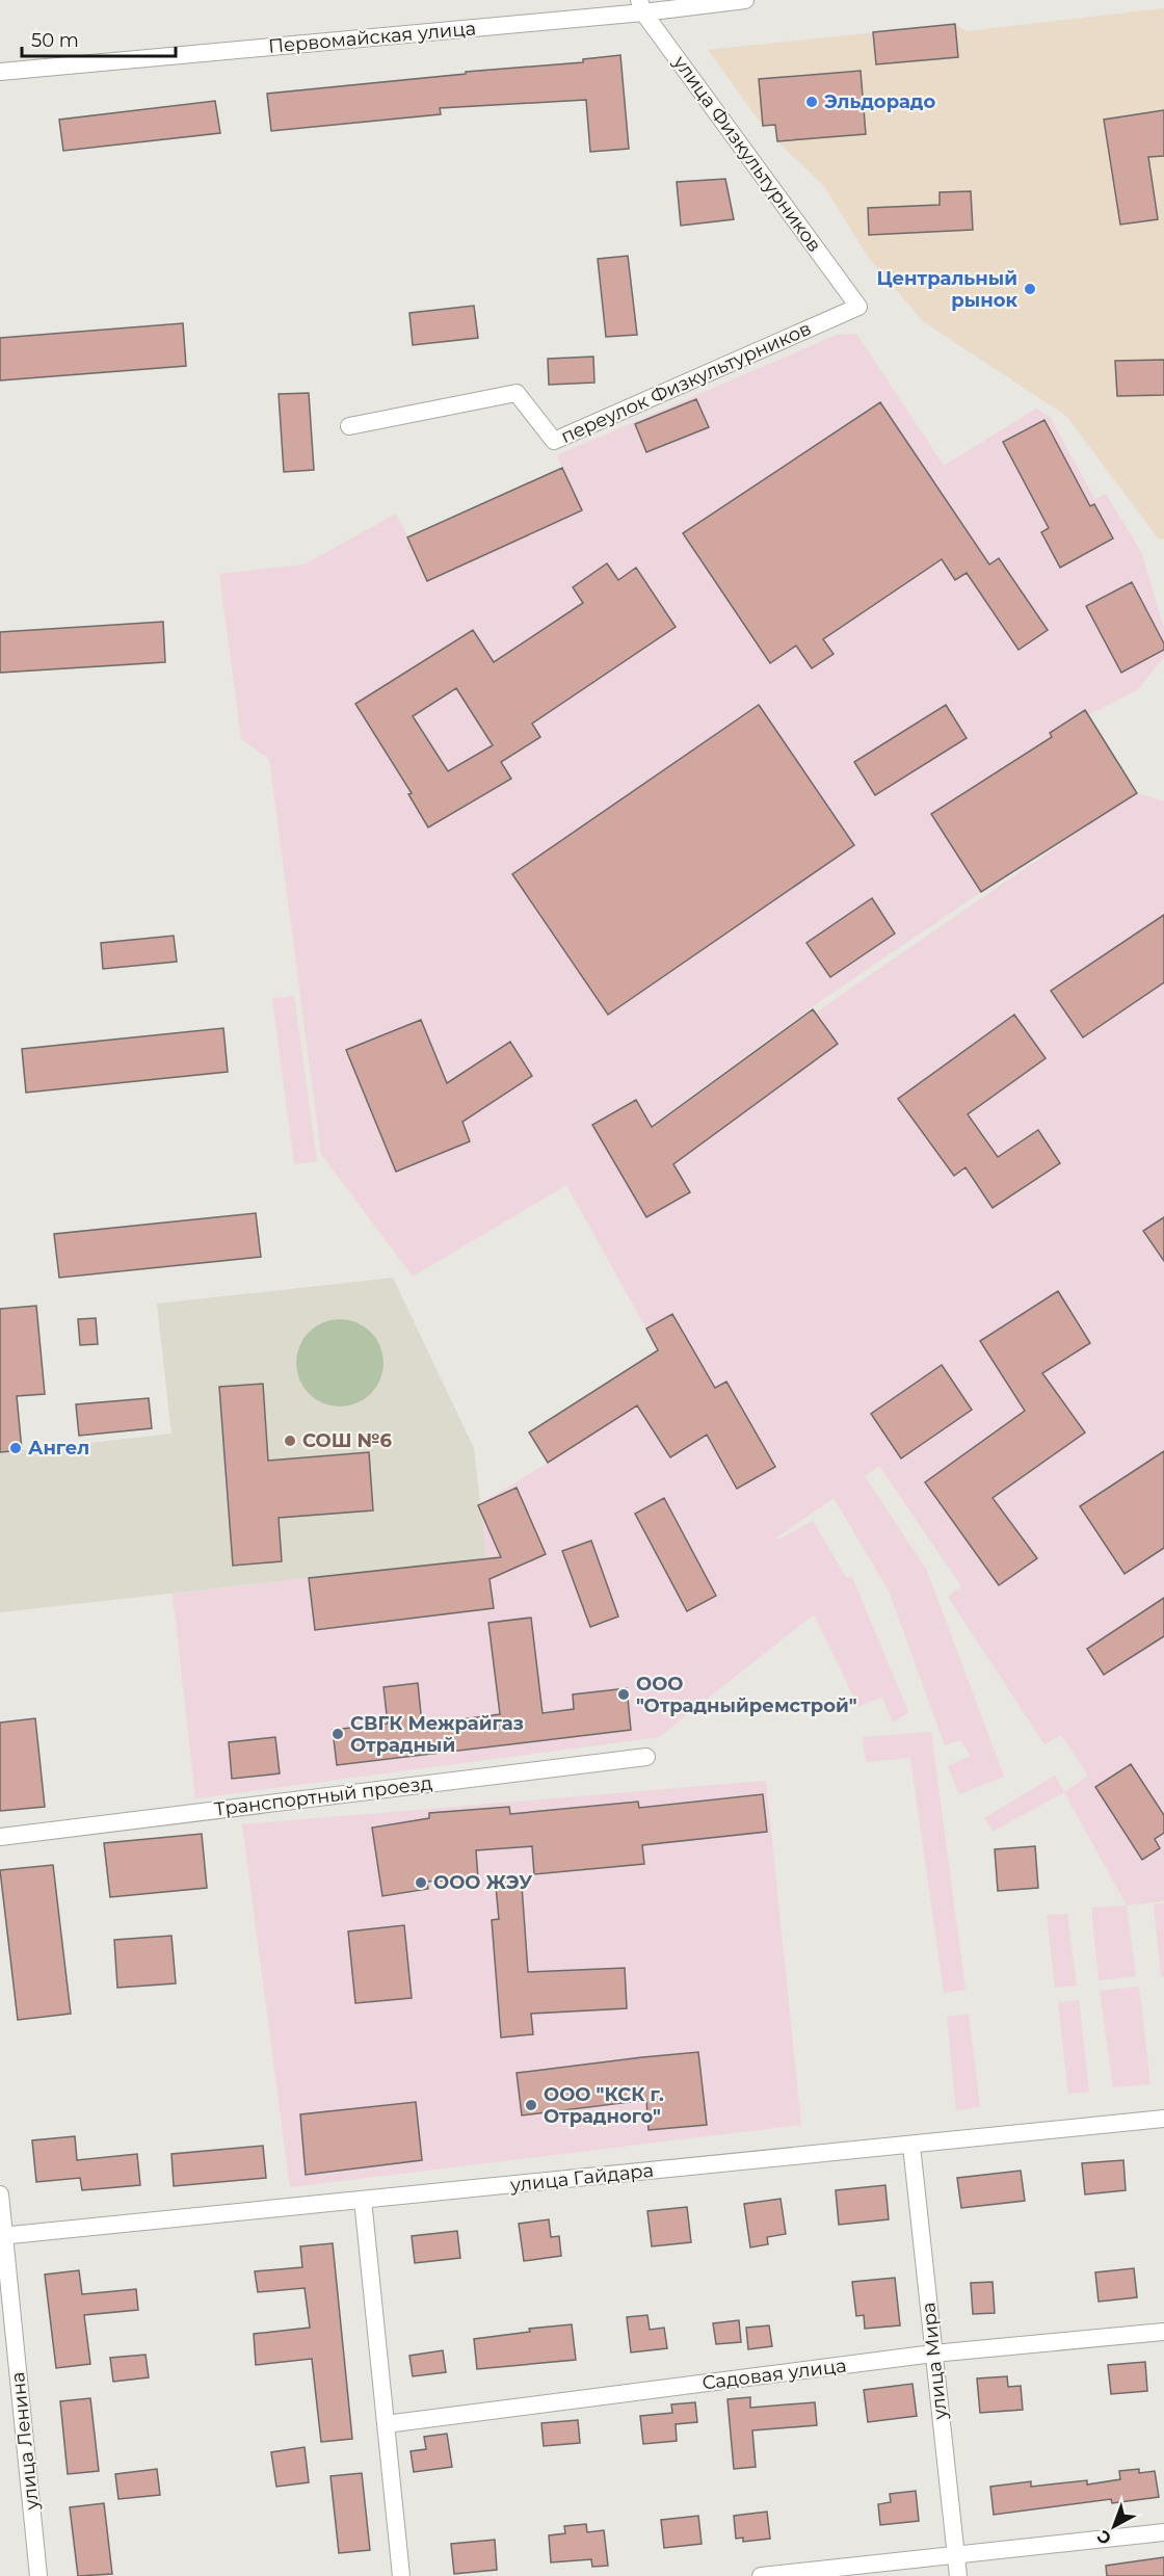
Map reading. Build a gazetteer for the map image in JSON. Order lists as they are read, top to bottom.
{
  "streets": {
    "street": [
      "Первомайская улица",
      "улица Физкультурников",
      "переулок Физкультурников",
      "Транспортный проезд",
      "улица Гайдара",
      "улица Мира",
      "Садовая улица",
      "улица Ленина"
    ]
  },
  "crossings": [
    ["Первомайская улица", "улица Физкультурников"],
    ["улица Физкультурников", "переулок Физкультурников"],
    ["улица Гайдара", "улица Мира"],
    ["улица Гайдара", "улица Ленина"],
    ["улица Мира", "Садовая улица"]
  ],
  "places": [
    "Эльдорадо",
    "Центральный рынок",
    "СОШ №6",
    "Ангел",
    "ООО \"Отрадныйремстрой\"",
    "СВГК Межрайгаз Отрадный",
    "ООО ЖЭУ",
    "ООО \"КСК г. Отрадного\""
  ],
  "scale_bar": "50 m",
  "north": "bottom left"
}
